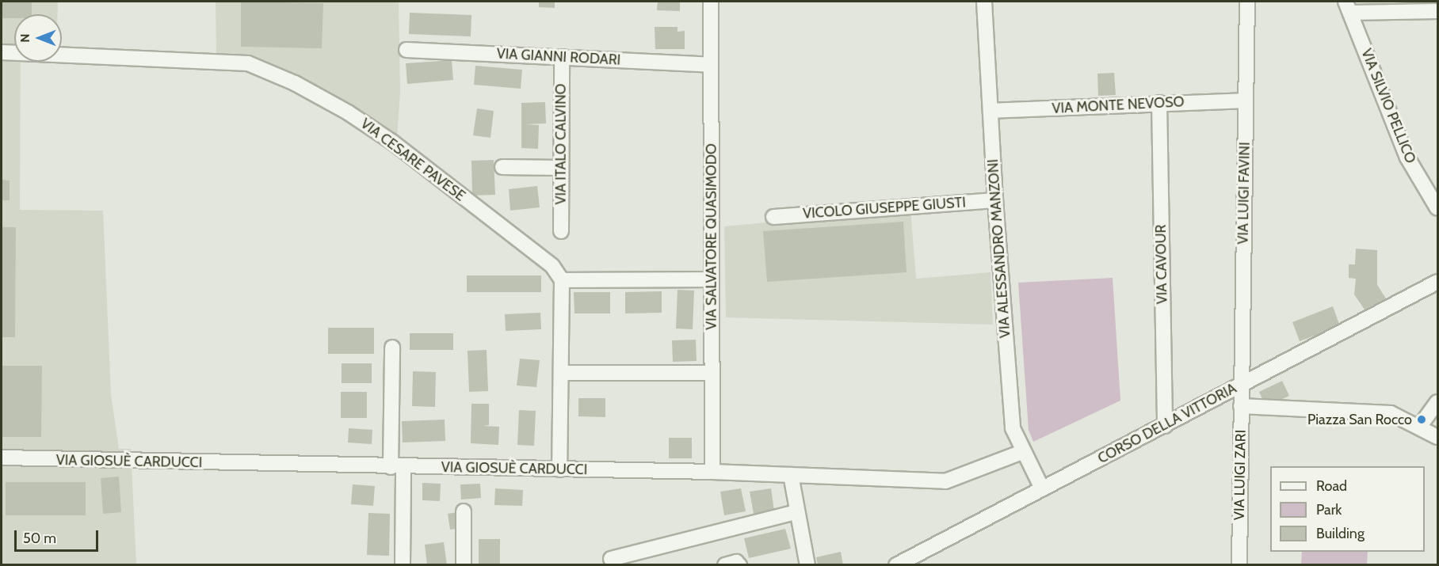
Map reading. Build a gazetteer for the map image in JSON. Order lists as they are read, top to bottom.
{
  "streets": {
    "street": [
      "VIA GIANNI RODARI",
      "VIA MONTE NEVOSO",
      "VIA SILVIO PELLICO",
      "VIA ITALO CALVINO",
      "VIA CESARE PAVESE",
      "VIA LUIGI FAVINI",
      "VICOLO GIUSEPPE GIUSTI",
      "VIA SALVATORE QUASIMODO",
      "VIA ALESSANDRO MANZONI",
      "VIA CAVOUR",
      "CORSO DELLA VITTORIA",
      "VIA GIOSUÈ CARDUCCI",
      "VIA LUIGI ZARI"
    ]
  },
  "crossings": [
    ["VIA GIANNI RODARI", "VIA ITALO CALVINO"],
    ["VIA GIANNI RODARI", "VIA SALVATORE QUASIMODO"],
    ["VIA MONTE NEVOSO", "VIA LUIGI FAVINI"],
    ["VIA MONTE NEVOSO", "VIA ALESSANDRO MANZONI"],
    ["VIA MONTE NEVOSO", "VIA CAVOUR"],
    ["VIA LUIGI FAVINI", "CORSO DELLA VITTORIA"],
    ["VIA LUIGI FAVINI", "VIA LUIGI ZARI"],
    ["VICOLO GIUSEPPE GIUSTI", "VIA ALESSANDRO MANZONI"],
    ["VIA SALVATORE QUASIMODO", "VIA GIOSUÈ CARDUCCI"],
    ["VIA ALESSANDRO MANZONI", "CORSO DELLA VITTORIA"],
    ["VIA ALESSANDRO MANZONI", "VIA GIOSUÈ CARDUCCI"],
    ["VIA CAVOUR", "CORSO DELLA VITTORIA"],
    ["CORSO DELLA VITTORIA", "VIA LUIGI ZARI"]
  ],
  "places": ["Piazza San Rocco"],
  "legend": ["Road", "Park", "Building"],
  "scale_bar": "50 m",
  "north": "left"
}
